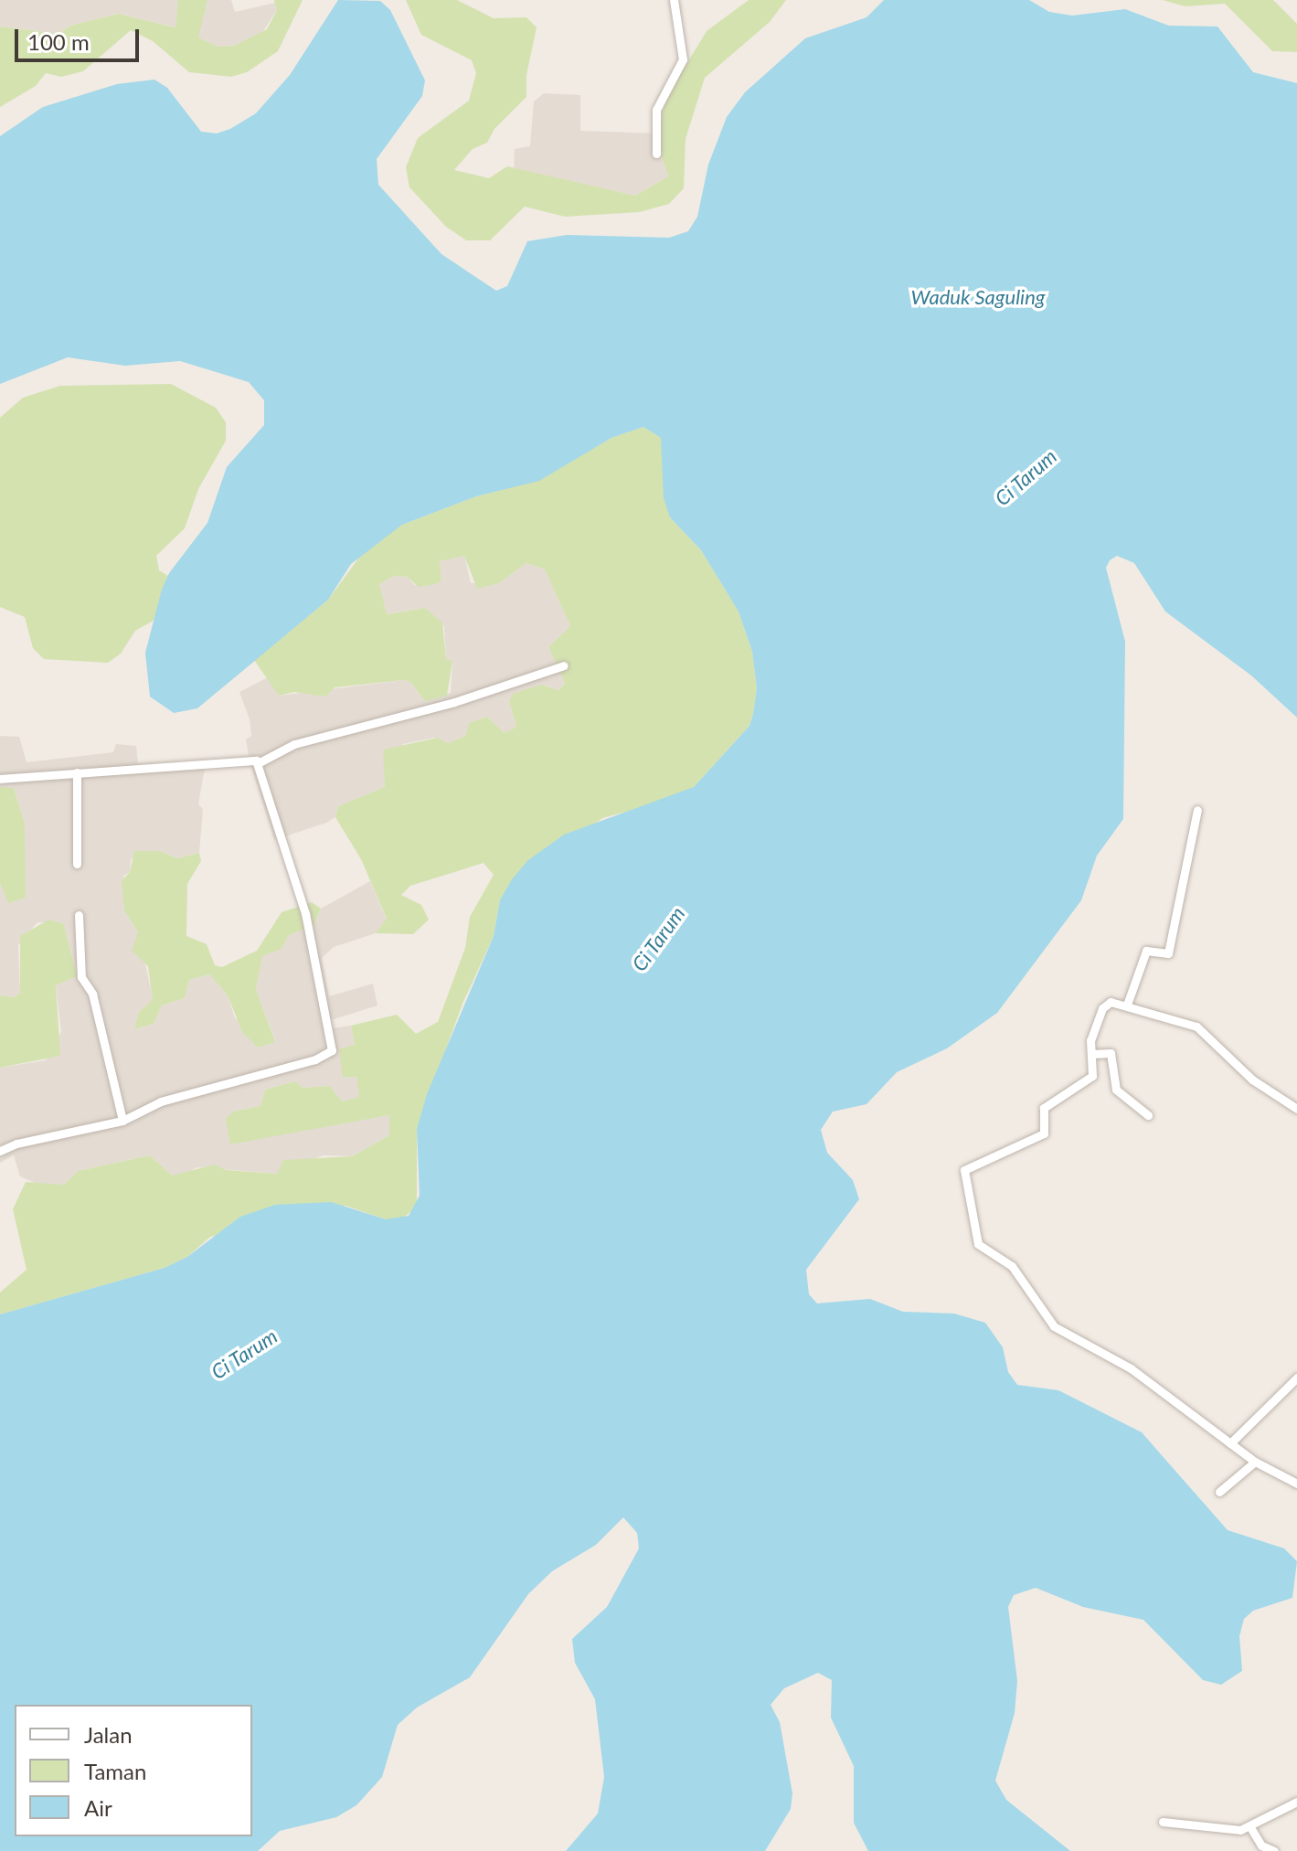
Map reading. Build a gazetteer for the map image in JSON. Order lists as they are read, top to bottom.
{
  "water": ["Waduk Saguling", "Ci Tarum"],
  "legend": ["Jalan", "Taman", "Air"],
  "scale_bar": "100 m"
}
